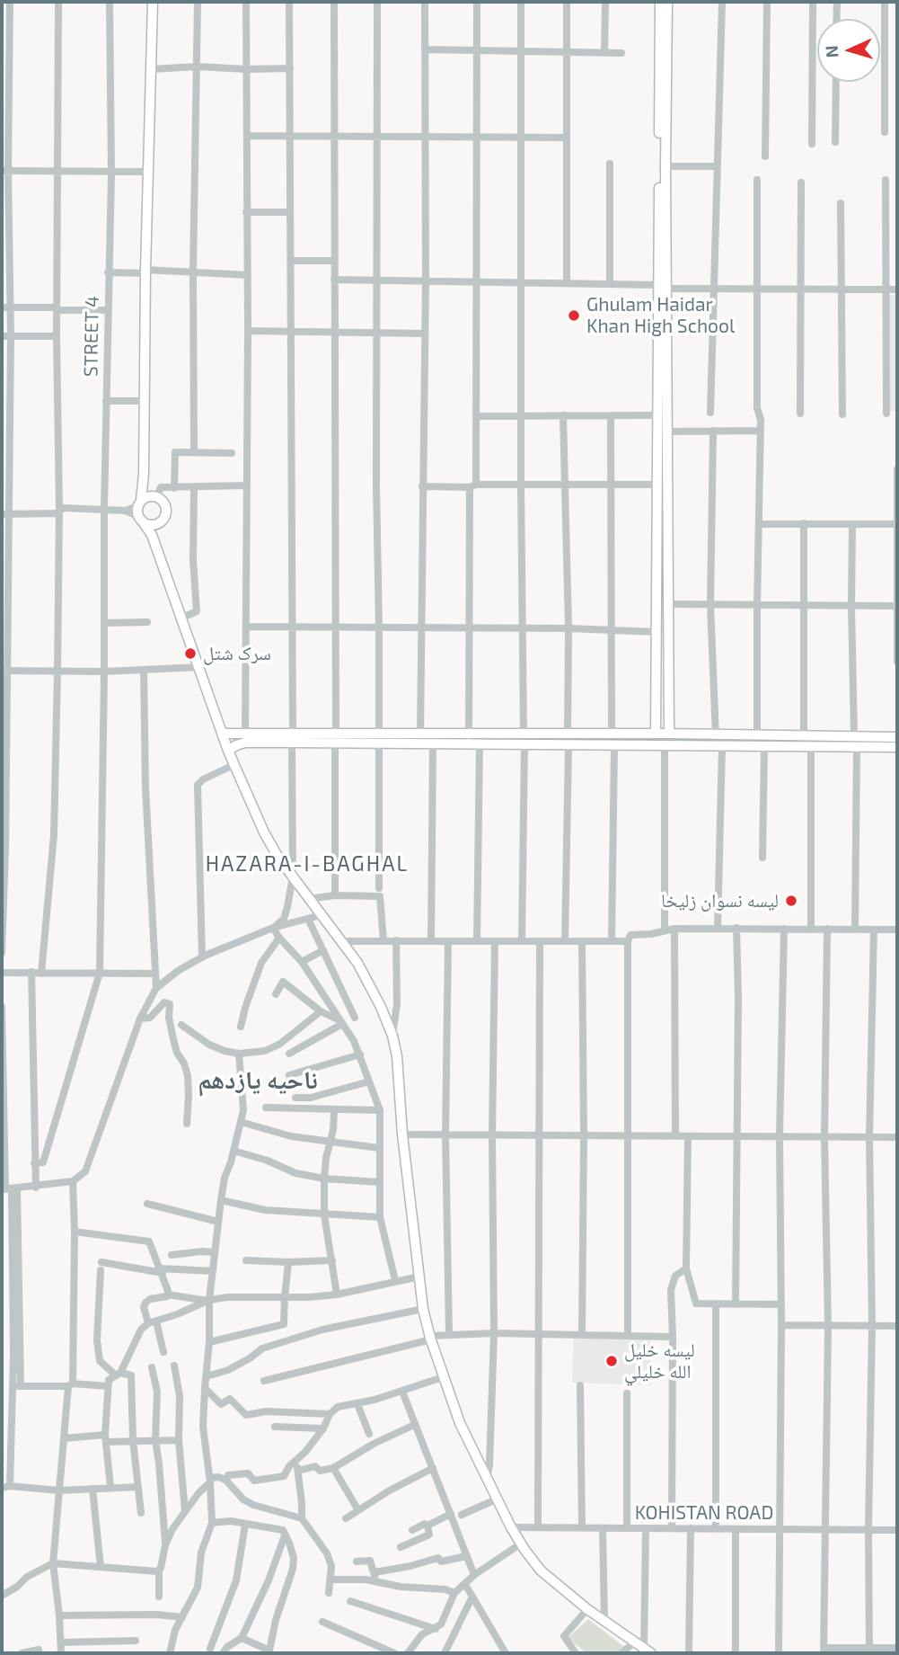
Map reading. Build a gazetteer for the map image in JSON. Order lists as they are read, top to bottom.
{
  "streets": {
    "street": ["STREET 4", "KOHISTAN ROAD"]
  },
  "districts": ["HAZARA-I-BAGHAL", "ناحیه یازدهم"],
  "places": [
    "Ghulam Haidar Khan High School",
    "سرک شتل",
    "لیسه نسوان زلیخا",
    "ليسه خليل الله خليلي"
  ],
  "north": "left"
}
